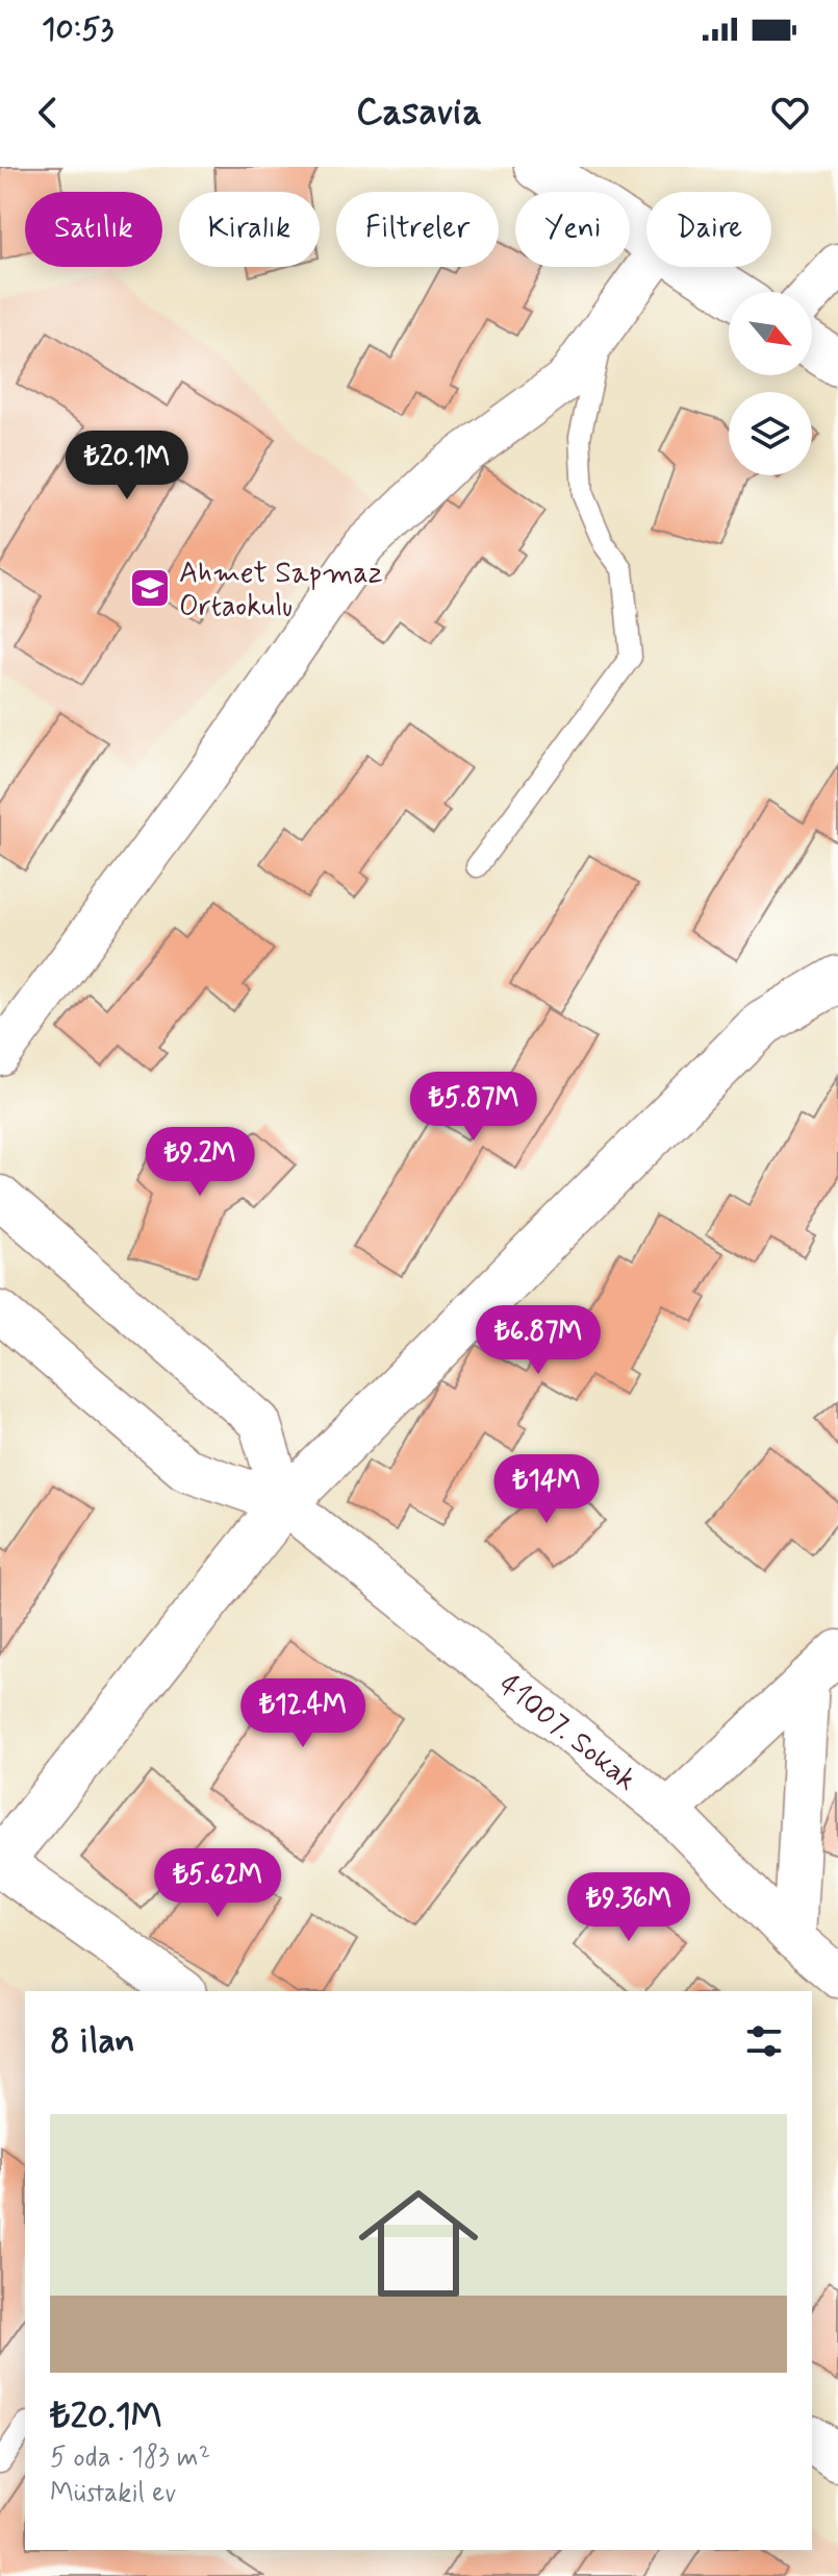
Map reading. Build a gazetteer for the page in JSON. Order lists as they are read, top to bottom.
{
  "streets": {
    "street": ["41007. Sokak"]
  },
  "places": {
    "school or university": ["Ahmet Sapmaz Ortaokulu"]
  },
  "north": "bottom right",
  "page": {
    "status": "10:53",
    "header": "Casavia",
    "chip": [
      "Satılık",
      "Kiralık",
      "Filtreler",
      "Yeni",
      "Daire"
    ],
    "price": [
      "₺20.1M",
      "₺5.87M",
      "₺9.2M",
      "₺6.87M",
      "₺14M",
      "₺12.4M",
      "₺5.62M",
      "₺9.36M"
    ],
    "heading": "8 ilan",
    "list": [
      {
        "name": "₺20.1M",
        "note": "5 oda · 183 m² · Müstakil ev"
      }
    ]
  }
}
